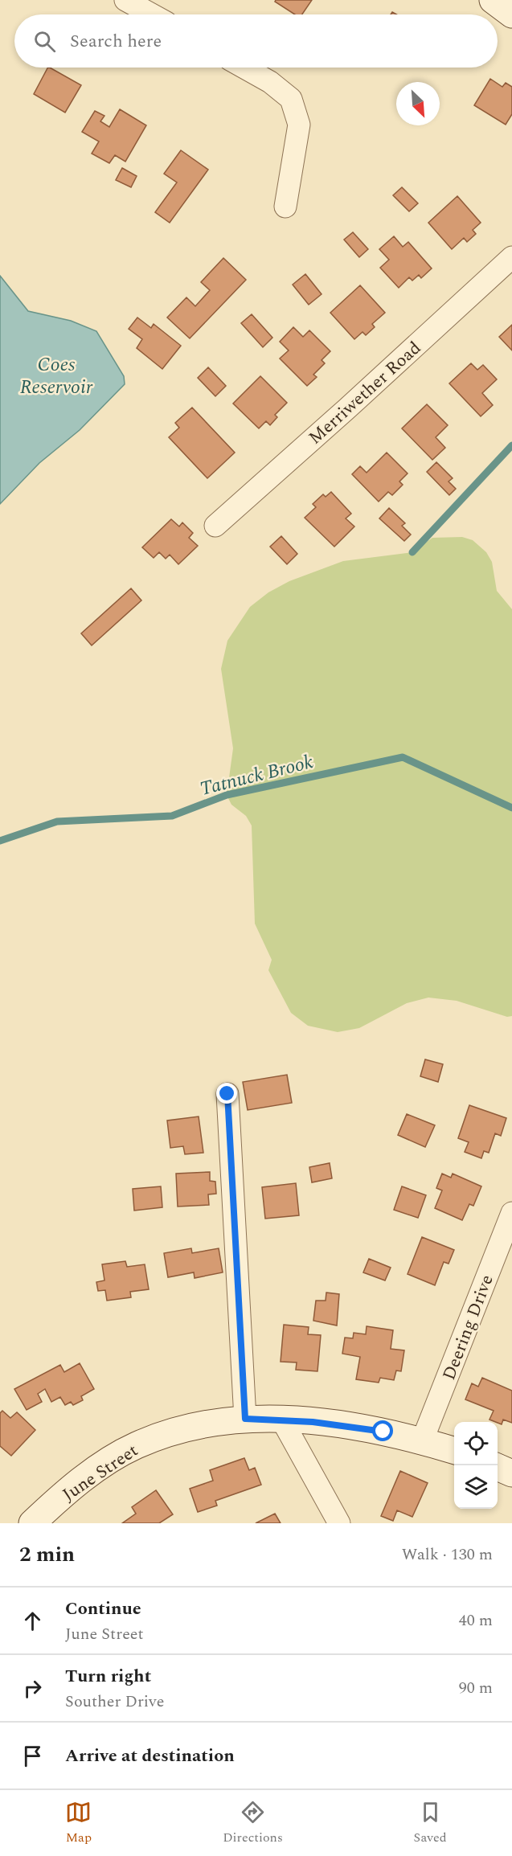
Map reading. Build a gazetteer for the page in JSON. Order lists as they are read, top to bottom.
{
  "streets": {
    "street": ["Merriwether Road", "Deering Drive", "June Street"]
  },
  "crossings": [
    ["Deering Drive", "June Street"]
  ],
  "water": ["Coes Reservoir", "Tatnuck Brook"],
  "north": "bottom right",
  "page": {
    "search": "Search here",
    "heading": ["2 min", "Walk · 130 m"],
    "list": [
      ["Continue", "June Street", "40 m"],
      ["Turn right", "Souther Drive", "90 m"],
      "Arrive at destination"
    ],
    "nav": ["Map", "Directions", "Saved"]
  }
}
